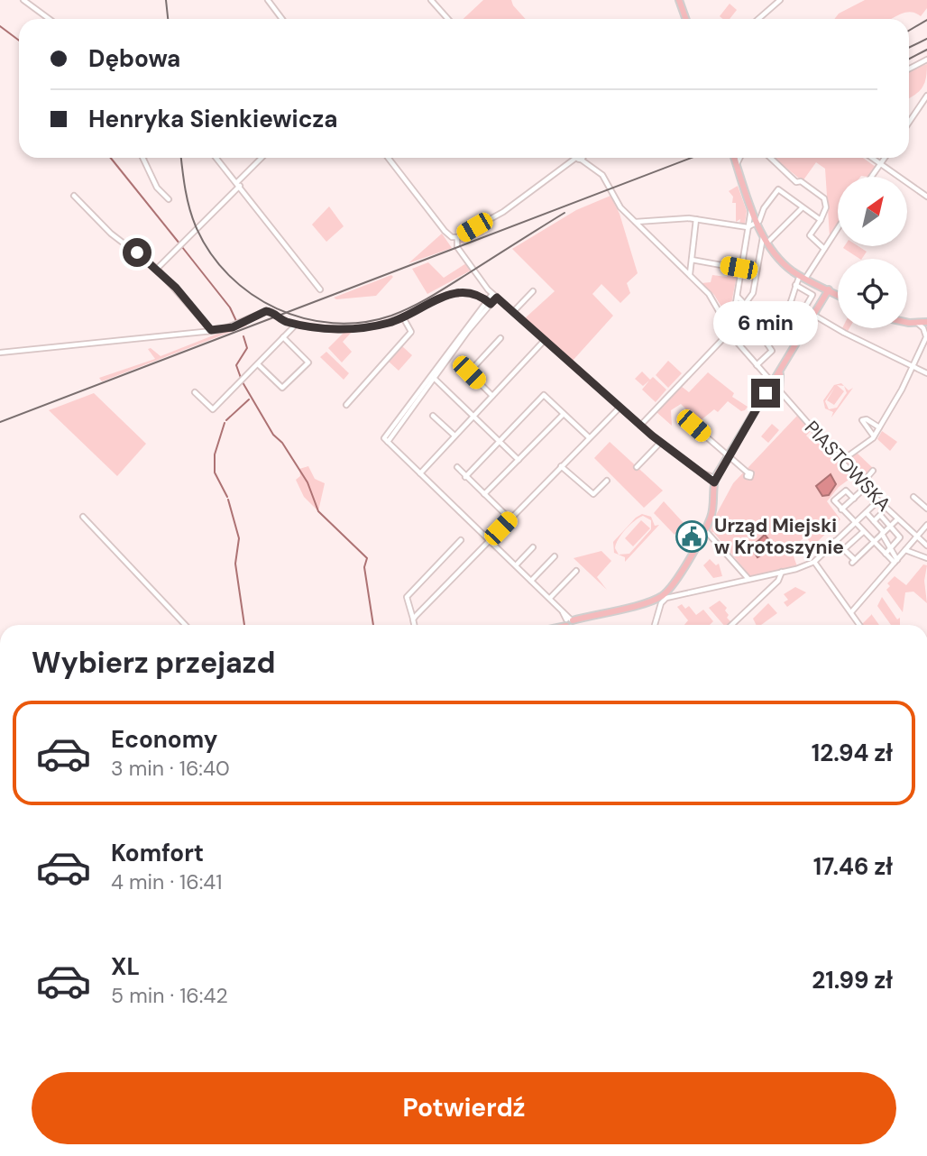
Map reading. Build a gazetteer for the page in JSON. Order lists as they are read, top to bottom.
{
  "streets": {
    "street": ["PIASTOWSKA"]
  },
  "places": {
    "public building": ["Urząd Miejski w Krotoszynie"]
  },
  "north": "top right",
  "page": {
    "banner": ["Dębowa", "Henryka Sienkiewicza"],
    "bubble": "6 min",
    "heading": "Wybierz przejazd",
    "list": [
      {
        "name": "Economy",
        "note": "3 min · 16:40",
        "value": "12.94 zł"
      },
      {
        "name": "Komfort",
        "note": "4 min · 16:41",
        "value": "17.46 zł"
      },
      {
        "name": "XL",
        "note": "5 min · 16:42",
        "value": "21.99 zł"
      }
    ],
    "buttons": "Potwierdź"
  }
}
